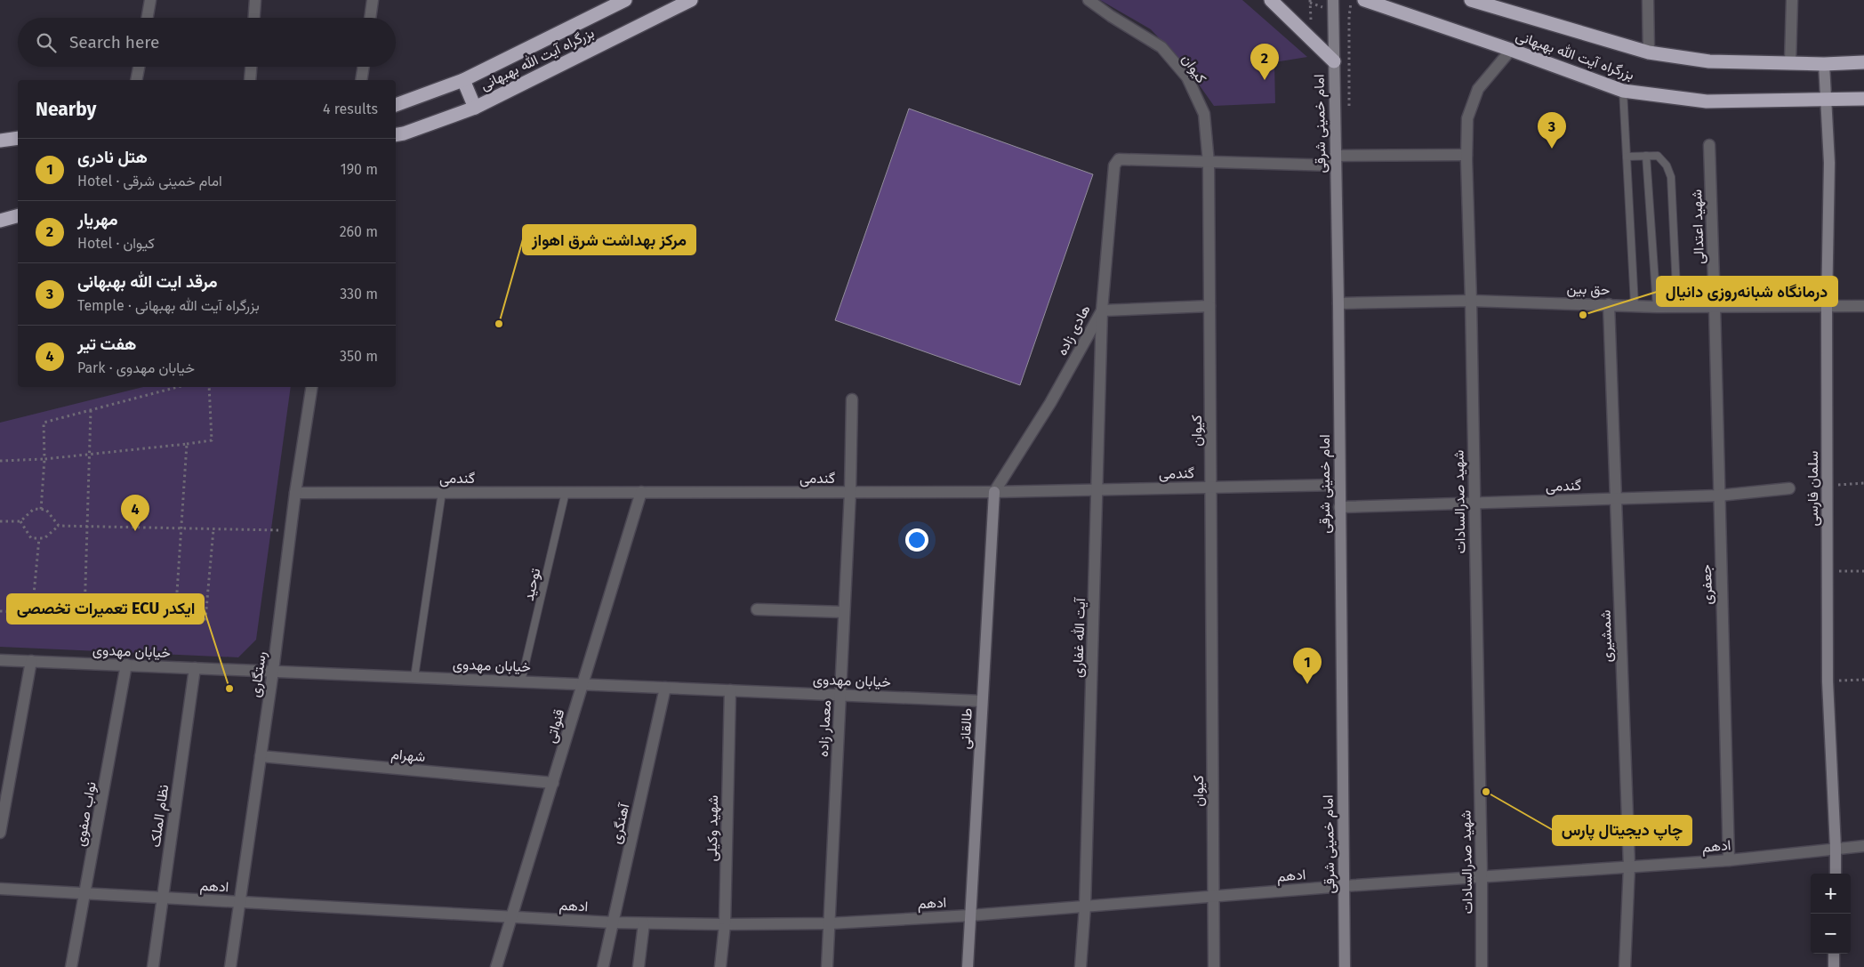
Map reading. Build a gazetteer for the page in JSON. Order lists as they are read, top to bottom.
{
  "streets": {
    "highway": ["بزرگراه آیت الله بهبهانی"],
    "main road": ["امام خمینی شرقی", "سلمان فارسی", "طالقانی"],
    "street": [
      "کیوان",
      "شهید اعتدالی",
      "حق بین",
      "هادی زاده",
      "گندمی",
      "شهید صدرالسادات",
      "جعفری",
      "شمشیری",
      "آیت الله غفاری",
      "خیابان مهدوی",
      "رستگاری",
      "قنواتی",
      "معمار زاده",
      "شهرام",
      "نواب صفوی",
      "نظام الملک",
      "آهنگری",
      "شهید وکیلی",
      "ادهم"
    ],
    "lane": ["توحید"]
  },
  "crossings": [
    ["بزرگراه آیت الله بهبهانی", "سلمان فارسی"],
    ["بزرگراه آیت الله بهبهانی", "شهید صدرالسادات"],
    ["کیوان", "هادی زاده"],
    ["کیوان", "گندمی"],
    ["کیوان", "ادهم"],
    ["امام خمینی شرقی", "حق بین"],
    ["امام خمینی شرقی", "گندمی"],
    ["امام خمینی شرقی", "ادهم"],
    ["شهید اعتدالی", "حق بین"],
    ["شهید اعتدالی", "جعفری"],
    ["حق بین", "سلمان فارسی"],
    ["حق بین", "شهید صدرالسادات"],
    ["حق بین", "جعفری"],
    ["حق بین", "شمشیری"],
    ["هادی زاده", "گندمی"],
    ["هادی زاده", "آیت الله غفاری"],
    ["هادی زاده", "طالقانی"],
    ["گندمی", "شهید صدرالسادات"],
    ["گندمی", "توحید"],
    ["گندمی", "جعفری"],
    ["گندمی", "شمشیری"],
    ["گندمی", "آیت الله غفاری"],
    ["گندمی", "رستگاری"],
    ["گندمی", "قنواتی"],
    ["گندمی", "معمار زاده"],
    ["گندمی", "طالقانی"],
    ["سلمان فارسی", "ادهم"],
    ["شهید صدرالسادات", "ادهم"],
    ["توحید", "خیابان مهدوی"],
    ["جعفری", "ادهم"],
    ["شمشیری", "ادهم"],
    ["آیت الله غفاری", "ادهم"],
    ["خیابان مهدوی", "رستگاری"],
    ["خیابان مهدوی", "قنواتی"],
    ["خیابان مهدوی", "معمار زاده"],
    ["خیابان مهدوی", "طالقانی"],
    ["خیابان مهدوی", "نواب صفوی"],
    ["خیابان مهدوی", "نظام الملک"],
    ["خیابان مهدوی", "آهنگری"],
    ["خیابان مهدوی", "شهید وکیلی"],
    ["رستگاری", "شهرام"],
    ["رستگاری", "ادهم"],
    ["قنواتی", "شهرام"],
    ["قنواتی", "ادهم"],
    ["معمار زاده", "ادهم"],
    ["طالقانی", "ادهم"],
    ["نواب صفوی", "ادهم"],
    ["نظام الملک", "ادهم"],
    ["آهنگری", "ادهم"],
    ["شهید وکیلی", "ادهم"]
  ],
  "places": [
    "درمانگاه شبانه‌روزی دانیال",
    "مرکز بهداشت شرق اهواز",
    "تعمیرات تخصصی ECU ایکدر",
    "چاپ دیجیتال پارس"
  ],
  "page": {
    "search": "Search here",
    "pins": [
      "2",
      "3",
      "4",
      "1"
    ],
    "heading": ["Nearby", "4 results"],
    "list": [
      {
        "mark": "1",
        "name": "هتل نادری",
        "note": "Hotel · امام خمینی شرقی",
        "value": "190 m"
      },
      {
        "mark": "2",
        "name": "مهریار",
        "note": "Hotel · کیوان",
        "value": "260 m"
      },
      {
        "mark": "3",
        "name": "مرقد ایت الله بهبهانی",
        "note": "Temple · بزرگراه آیت الله بهبهانی",
        "value": "330 m"
      },
      {
        "mark": "4",
        "name": "هفت تیر",
        "note": "Park · خیابان مهدوی",
        "value": "350 m"
      }
    ],
    "map_buttons": ["+", "−"]
  }
}
